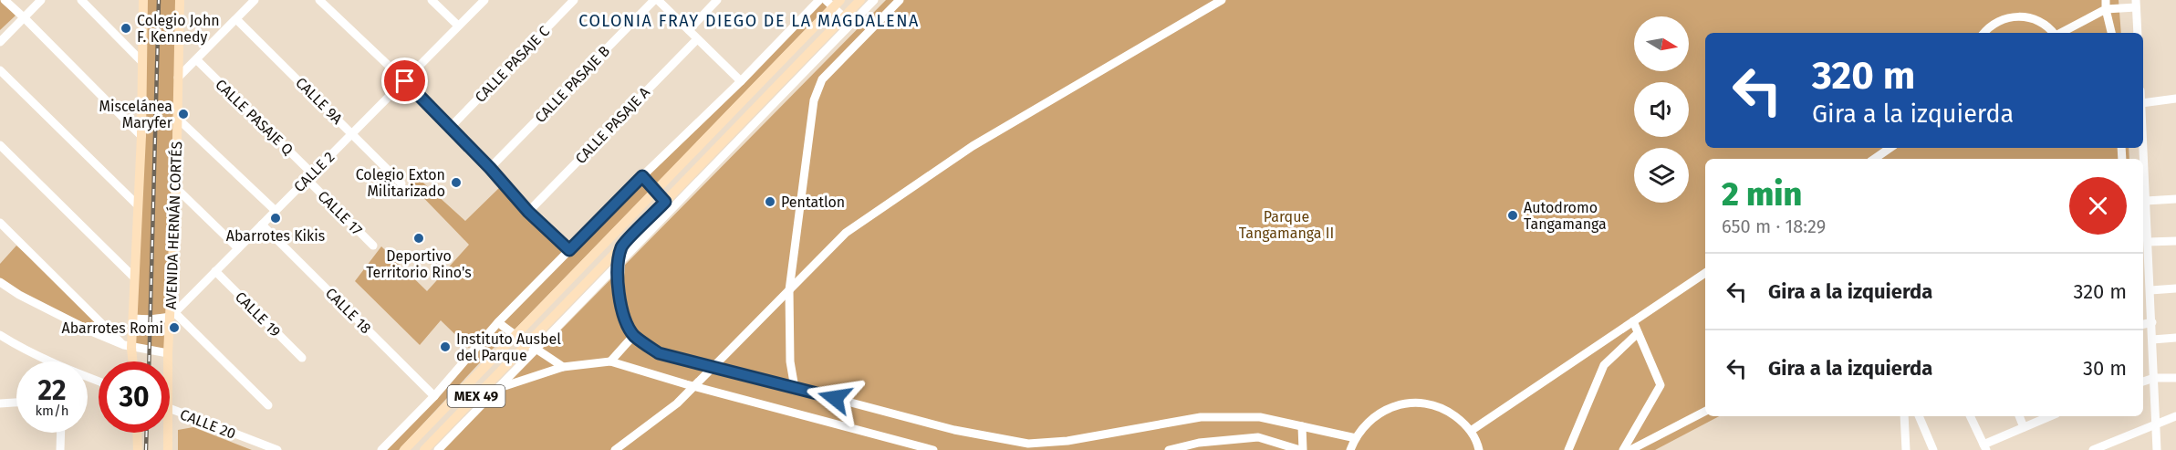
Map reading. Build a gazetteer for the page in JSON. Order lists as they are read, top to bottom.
{
  "streets": {
    "main road": ["AVENIDA HERNÁN CORTÉS", "MEX 49"],
    "street": [
      "CALLE PASAJE C",
      "CALLE PASAJE B",
      "CALLE 9A",
      "CALLE PASAJE Q",
      "CALLE PASAJE A",
      "CALLE 2",
      "CALLE 17",
      "CALLE 18",
      "CALLE 19",
      "CALLE 20"
    ]
  },
  "crossings": [
    ["CALLE 9A", "CALLE 2"],
    ["CALLE PASAJE Q", "CALLE 2"],
    ["CALLE PASAJE Q", "CALLE 17"],
    ["CALLE 2", "CALLE 17"],
    ["CALLE 2", "AVENIDA HERNÁN CORTÉS"],
    ["CALLE 2", "CALLE 18"],
    ["CALLE 2", "CALLE 19"]
  ],
  "districts": ["COLONIA FRAY DIEGO DE LA MAGDALENA"],
  "parks": ["Parque Tangamanga II"],
  "places": [
    "Colegio John F. Kennedy",
    "Miscelánea Maryfer",
    "Colegio Exton Militarizado",
    "Pentatlon",
    "Autodromo Tangamanga",
    "Abarrotes Kikis",
    "Deportivo Territorio Rino's",
    "Abarrotes Romi",
    "Instituto Ausbel del Parque"
  ],
  "north": "right",
  "page": {
    "turn": ["320 m", "Gira a la izquierda"],
    "heading": ["2 min", "650 m · 18:29"],
    "list": [
      {
        "name": "Gira a la izquierda",
        "value": "320 m"
      },
      {
        "name": "Gira a la izquierda",
        "value": "30 m"
      }
    ],
    "speed": "22 km/h",
    "limit": "30"
  }
}
